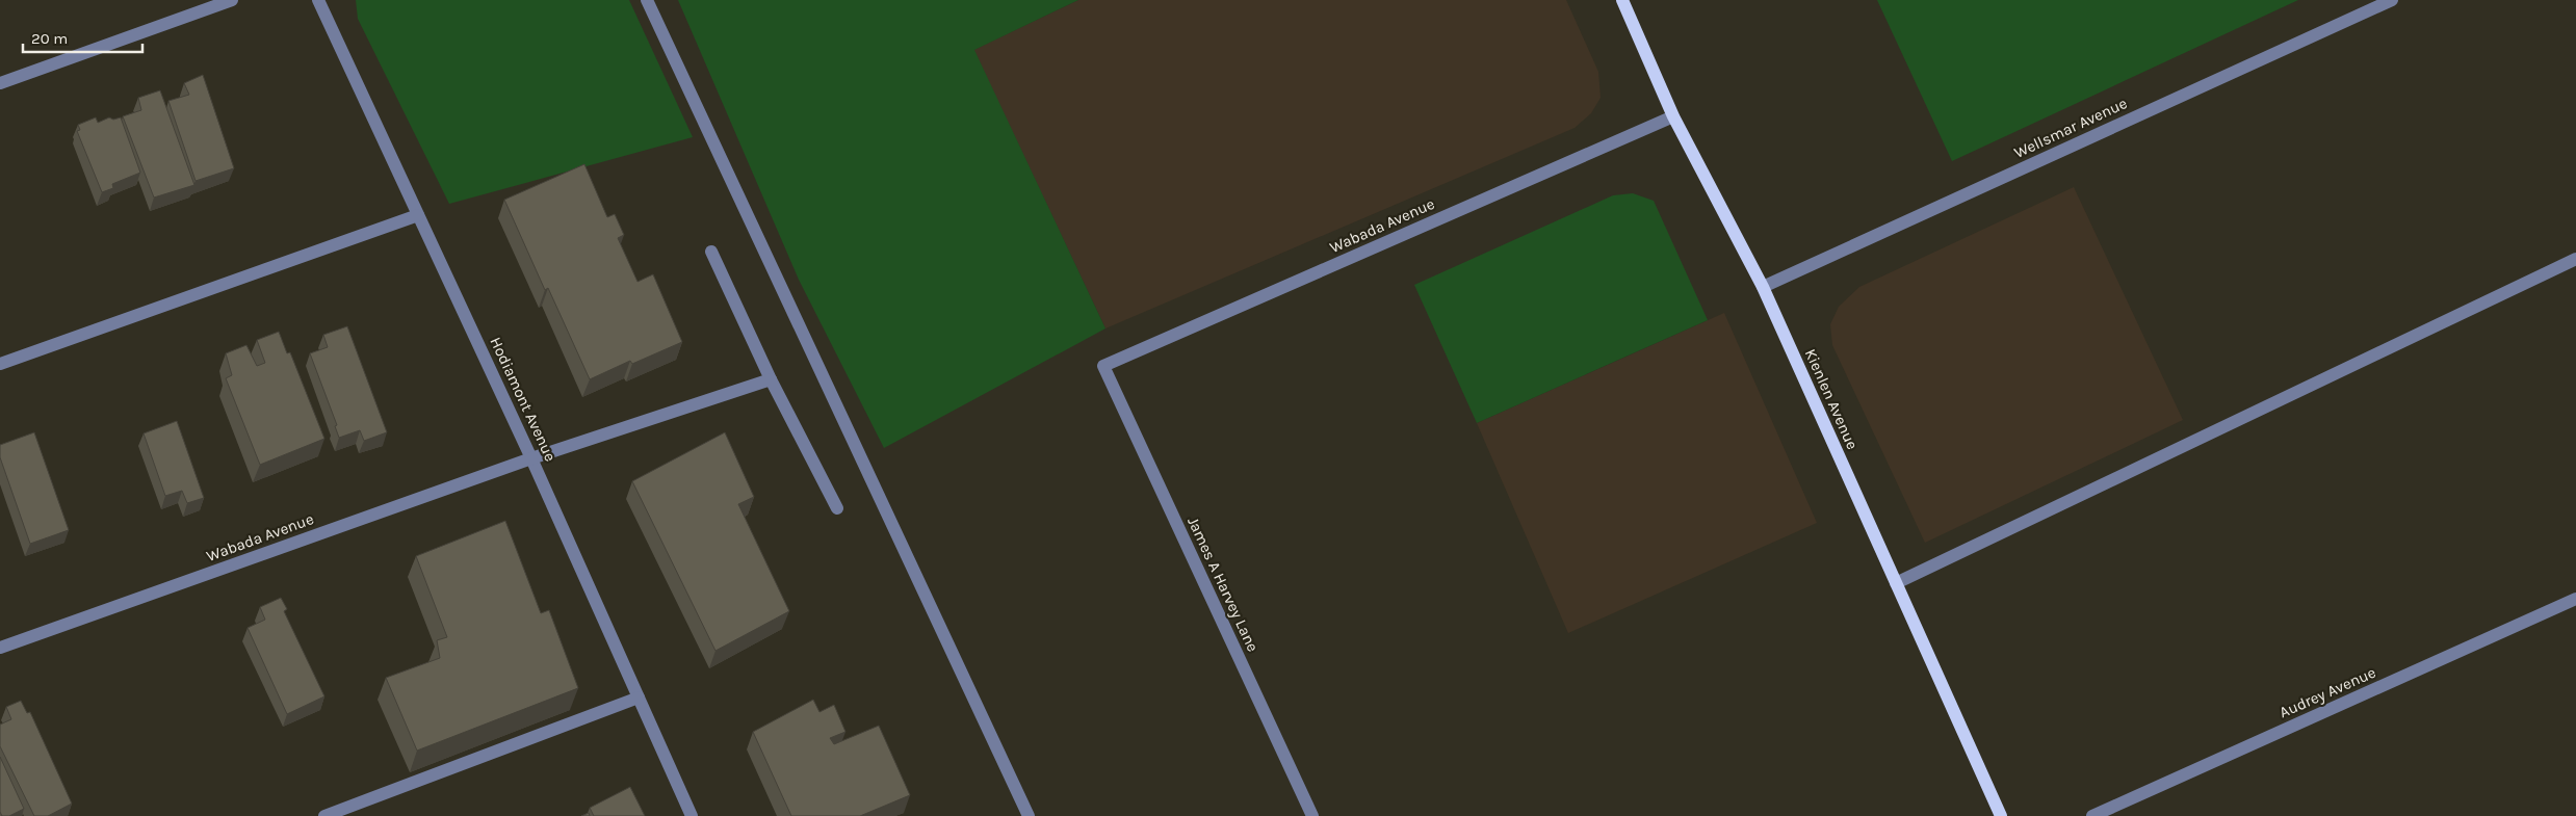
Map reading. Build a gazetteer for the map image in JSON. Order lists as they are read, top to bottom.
{
  "streets": {
    "main road": ["Kienlen Avenue"],
    "street": [
      "Wellsmar Avenue",
      "Wabada Avenue",
      "Hodiamont Avenue",
      "James A Harvey Lane",
      "Audrey Avenue"
    ]
  },
  "crossings": [
    ["Wellsmar Avenue", "Kienlen Avenue"],
    ["Wabada Avenue", "Hodiamont Avenue"],
    ["Wabada Avenue", "Kienlen Avenue"],
    ["Wabada Avenue", "James A Harvey Lane"]
  ],
  "scale_bar": "20 m"
}
